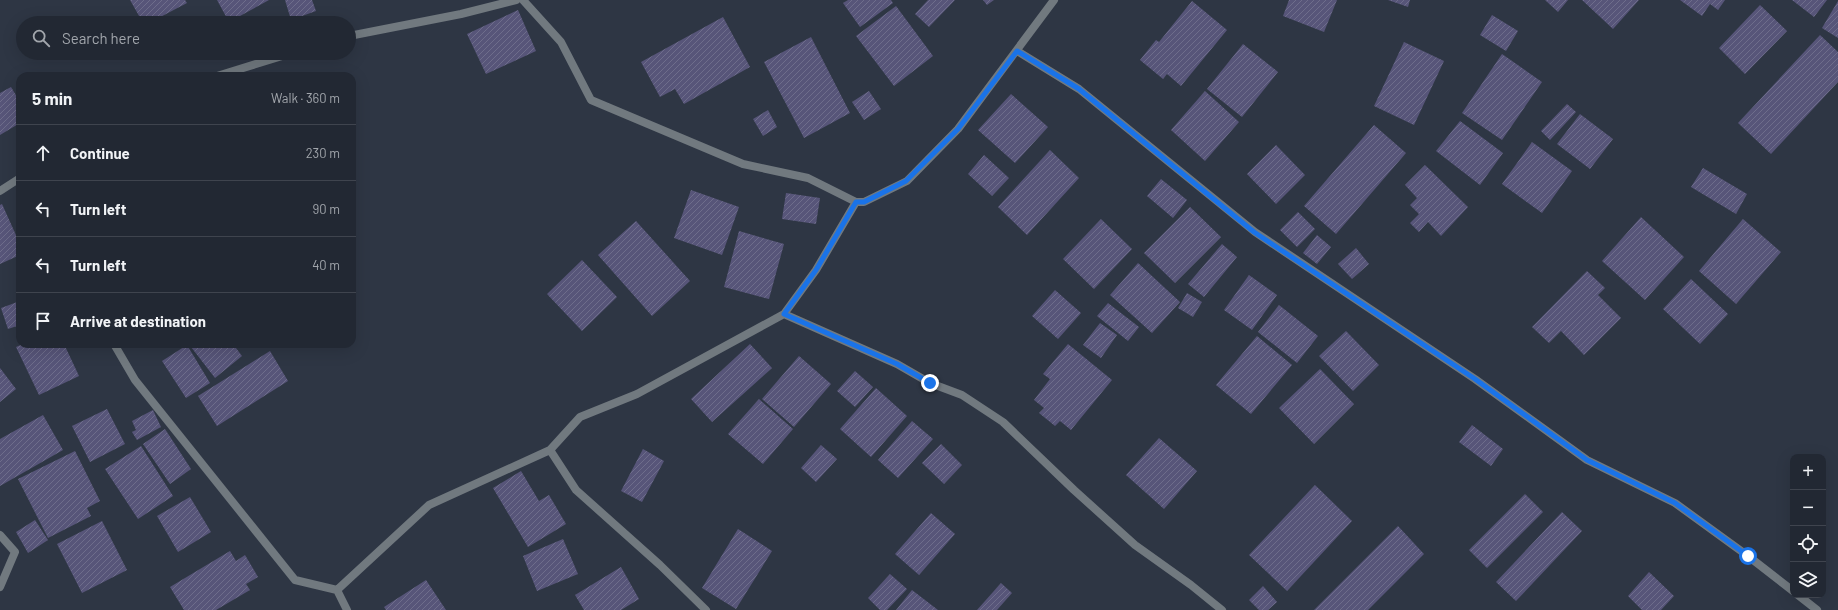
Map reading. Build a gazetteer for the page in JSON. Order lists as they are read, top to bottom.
{
  "page": {
    "search": "Search here",
    "heading": ["5 min", "Walk · 360 m"],
    "list": [
      ["Continue", "230 m"],
      ["Turn left", "90 m"],
      ["Turn left", "40 m"],
      "Arrive at destination"
    ],
    "map_buttons": ["+", "−"]
  }
}
